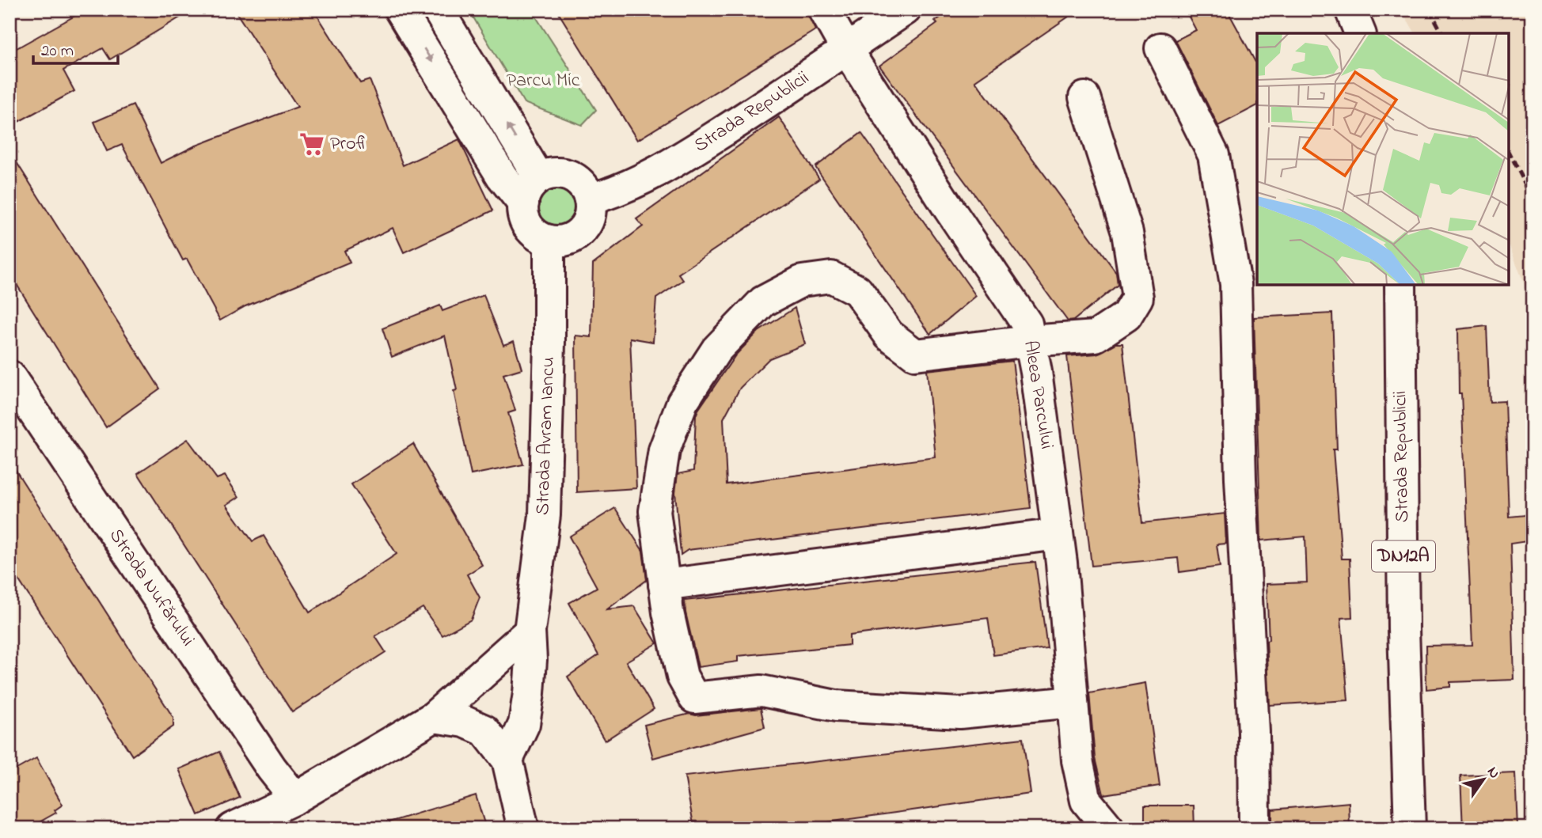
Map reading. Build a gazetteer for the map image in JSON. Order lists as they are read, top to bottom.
{
  "streets": {
    "street": [
      "Strada Republicii",
      "Aleea Parcului",
      "Strada Avram Iancu",
      "DN12A",
      "Strada Nufărului"
    ]
  },
  "crossings": [
    ["Strada Republicii", "Aleea Parcului"],
    ["Strada Republicii", "Strada Avram Iancu"]
  ],
  "parks": ["Parcu Mic"],
  "places": {
    "supermarket": ["Profi"]
  },
  "scale_bar": "20 m",
  "north": "top right"
}
